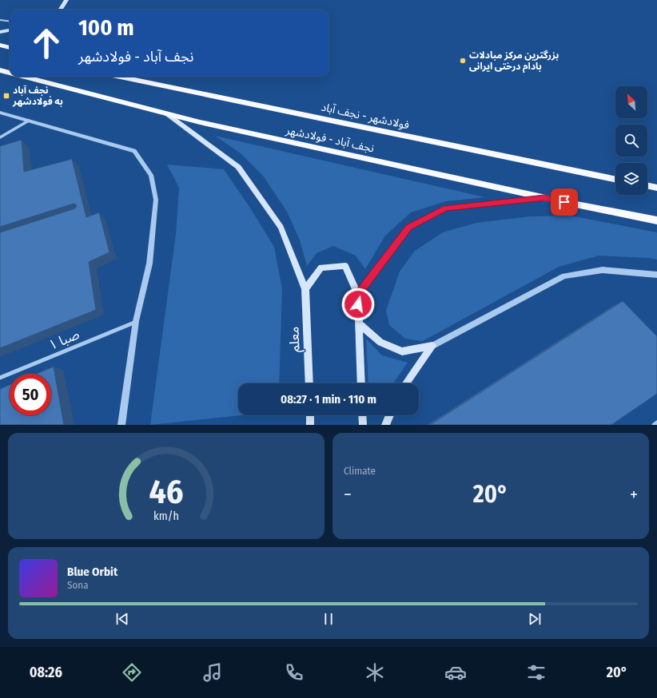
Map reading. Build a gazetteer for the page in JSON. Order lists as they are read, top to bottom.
{
  "streets": {
    "highway": ["فولادشهر - نجف آباد", "نجف آباد - فولادشهر"],
    "main road": ["معلم"],
    "street": ["صبا ۱"]
  },
  "crossings": [
    ["نجف آباد - فولادشهر", "معلم"]
  ],
  "places": {
    "other": ["بزرگترین مرکز مبادلات بادام درختی ایرانی"],
    "transit": ["نجف آباد به فولادشهر"]
  },
  "north": "top left",
  "page": {
    "turn": ["100 m", "نجف آباد - فولادشهر"],
    "limit": "50",
    "trip": "08:27 · 1 min · 110 m",
    "tile": "Climate",
    "heat": ["−", "20°", "+"],
    "song": ["Blue Orbit", "Sona"],
    "tabs": ["08:26", "20°"],
    "gauge": ["46", "km/h"]
  }
}
